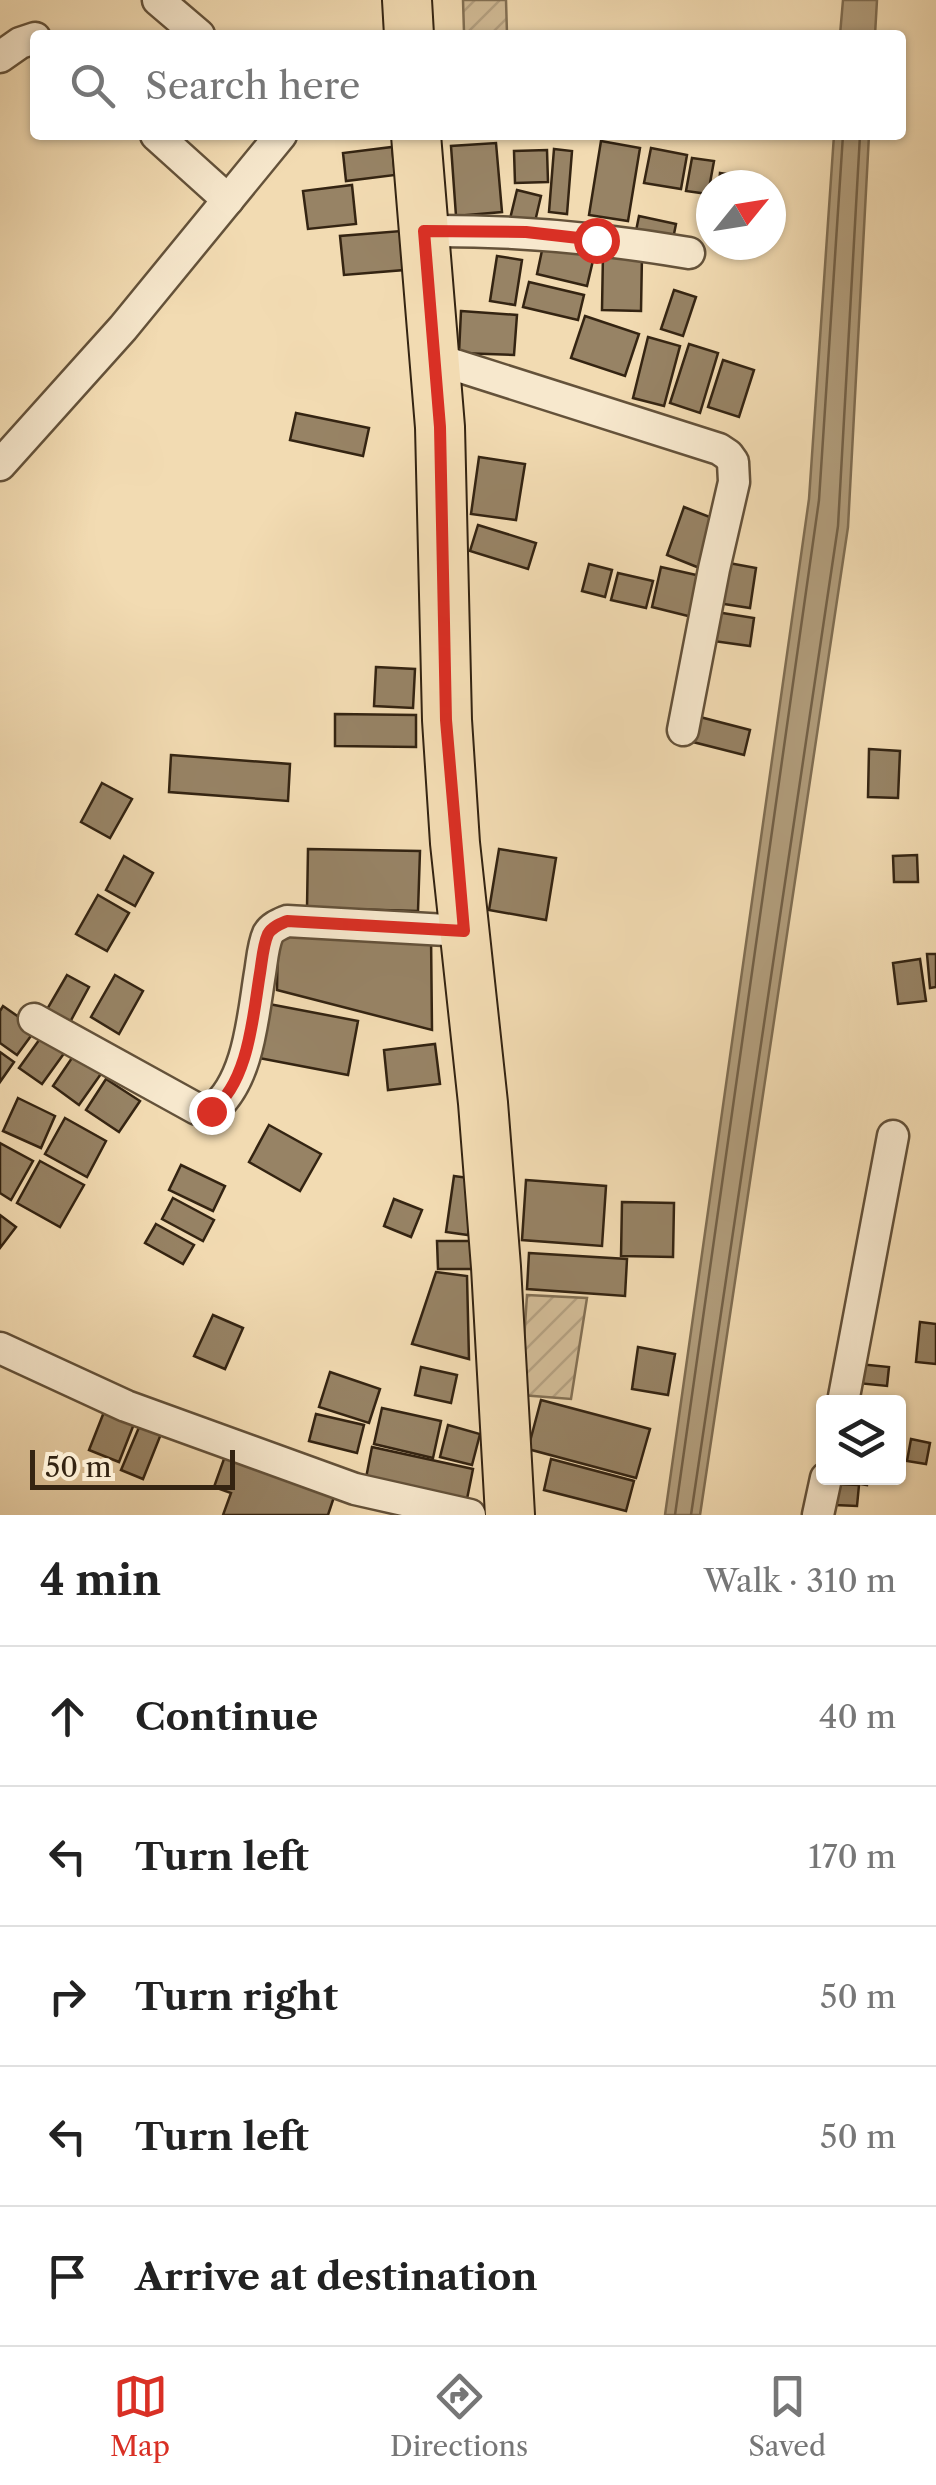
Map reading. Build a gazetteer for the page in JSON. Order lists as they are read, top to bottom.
{
  "scale_bar": "50 m",
  "north": "top right",
  "page": {
    "search": "Search here",
    "scale": "50 m",
    "heading": ["4 min", "Walk · 310 m"],
    "list": [
      ["Continue", "40 m"],
      ["Turn left", "170 m"],
      ["Turn right", "50 m"],
      ["Turn left", "50 m"],
      "Arrive at destination"
    ],
    "nav": ["Map", "Directions", "Saved"]
  }
}
